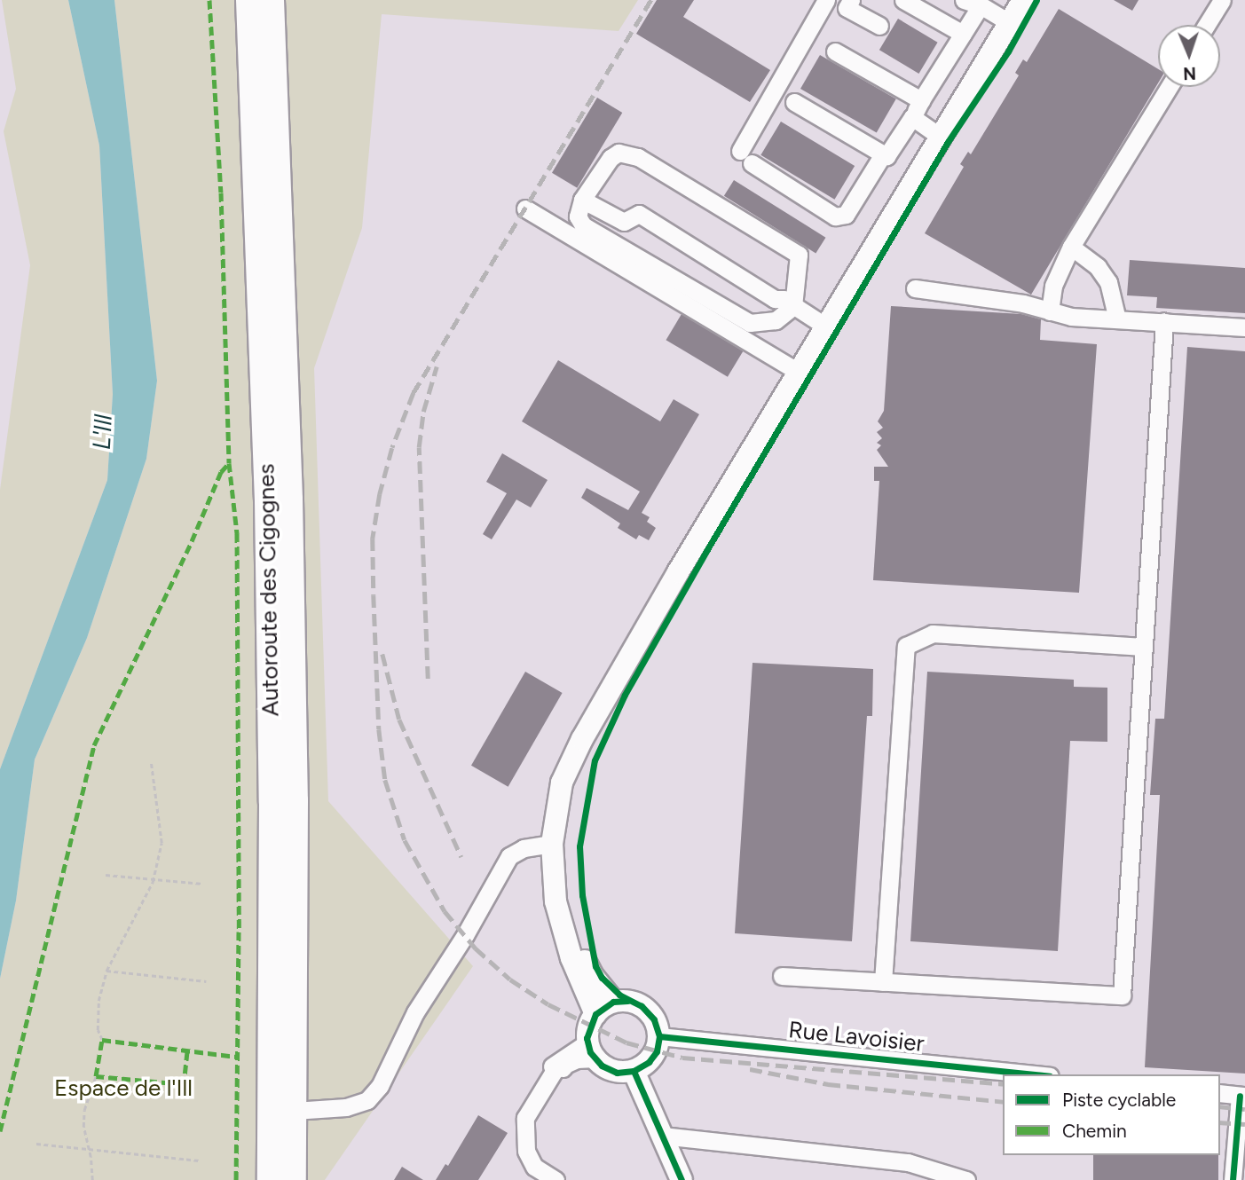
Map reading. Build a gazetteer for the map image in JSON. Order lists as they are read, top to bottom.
{
  "streets": {
    "highway": ["Autoroute des Cigognes"],
    "street": ["Rue Lavoisier"]
  },
  "water": ["L'Ill"],
  "parks": ["Espace de l'Ill"],
  "legend": ["Piste cyclable", "Chemin"],
  "north": "bottom"
}
